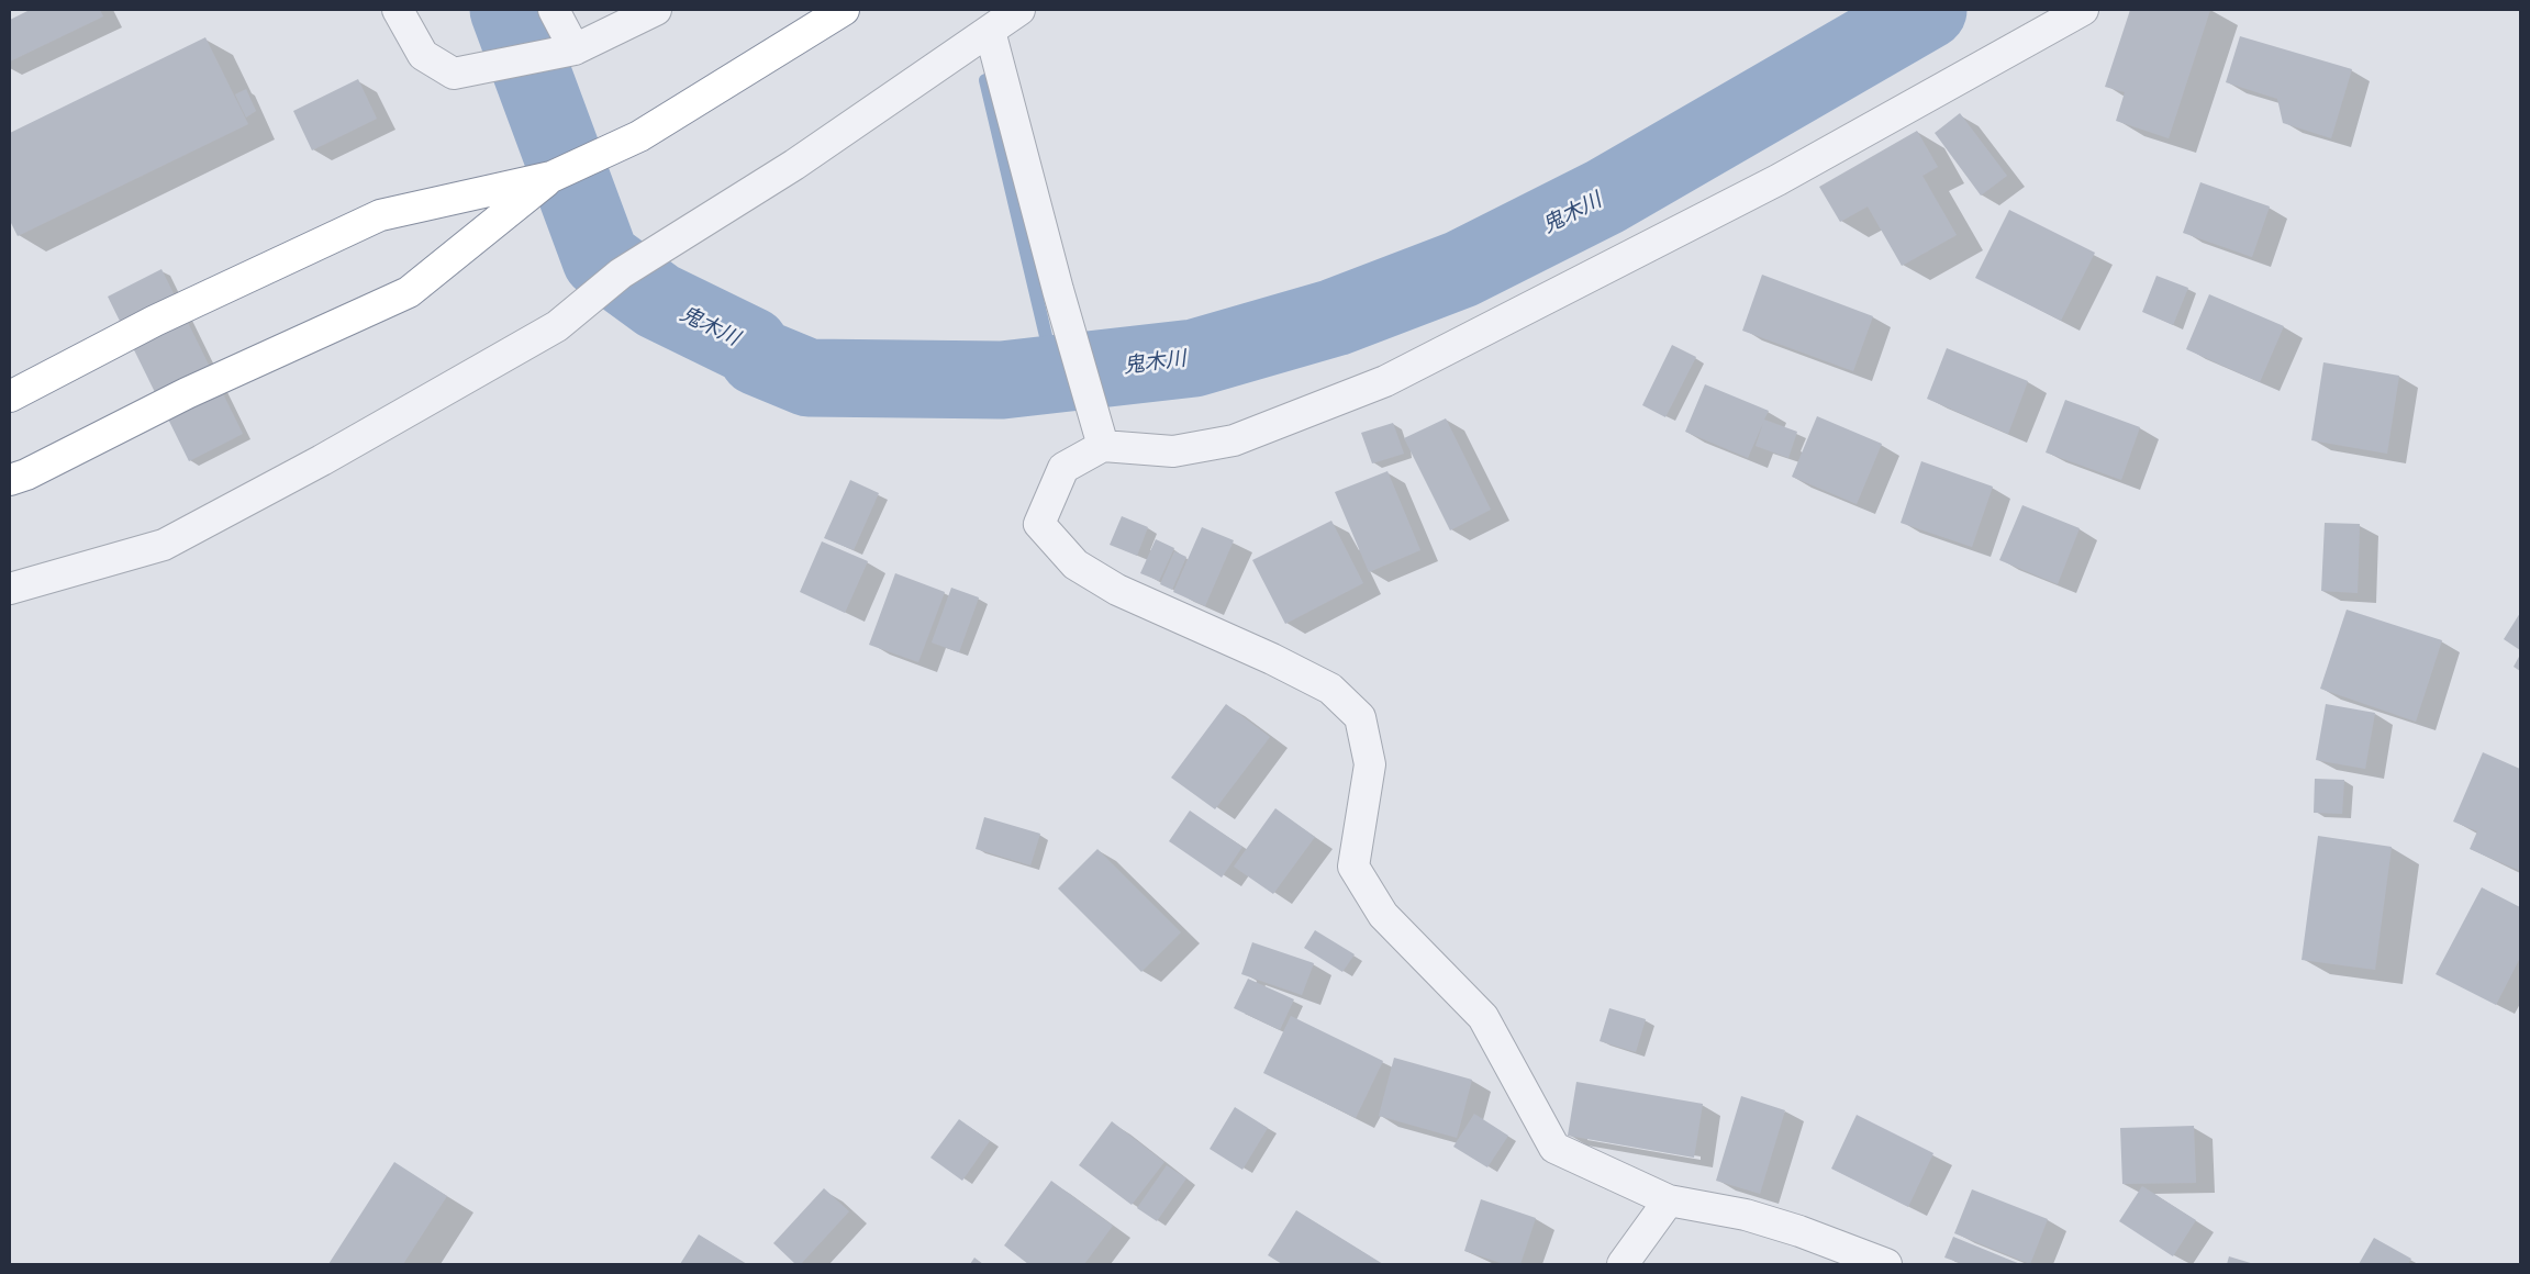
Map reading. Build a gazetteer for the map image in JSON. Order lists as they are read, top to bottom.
{
  "water": ["鬼木川"]
}
